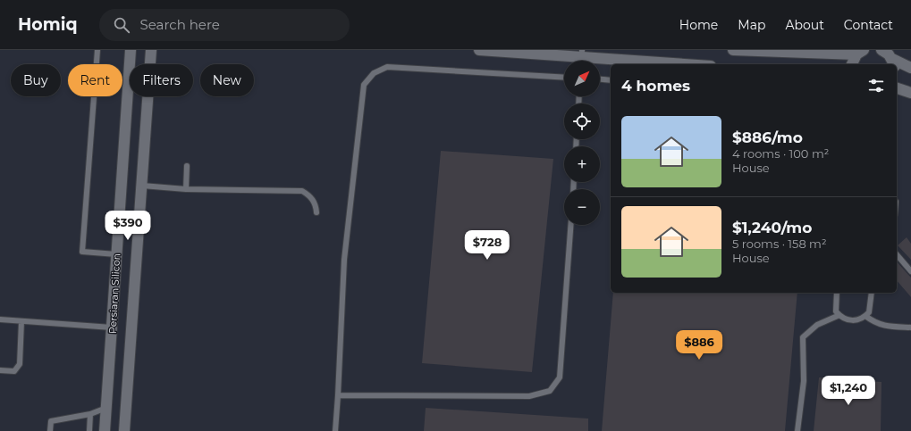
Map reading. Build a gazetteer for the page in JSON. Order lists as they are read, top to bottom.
{
  "streets": {
    "street": ["Persiaran Silicon"]
  },
  "north": "top right",
  "page": {
    "header": "Homiq",
    "search": "Search here",
    "nav": [
      "Home",
      "Map",
      "About",
      "Contact"
    ],
    "map_buttons": ["+", "−"],
    "chip": [
      "Buy",
      "Rent",
      "Filters",
      "New"
    ],
    "heading": "4 homes",
    "list": [
      {
        "name": "$886/mo",
        "note": "4 rooms · 100 m² · House"
      },
      {
        "name": "$1,240/mo",
        "note": "5 rooms · 158 m² · House"
      }
    ],
    "price": [
      "$390",
      "$728",
      "$886",
      "$1,240"
    ]
  }
}
